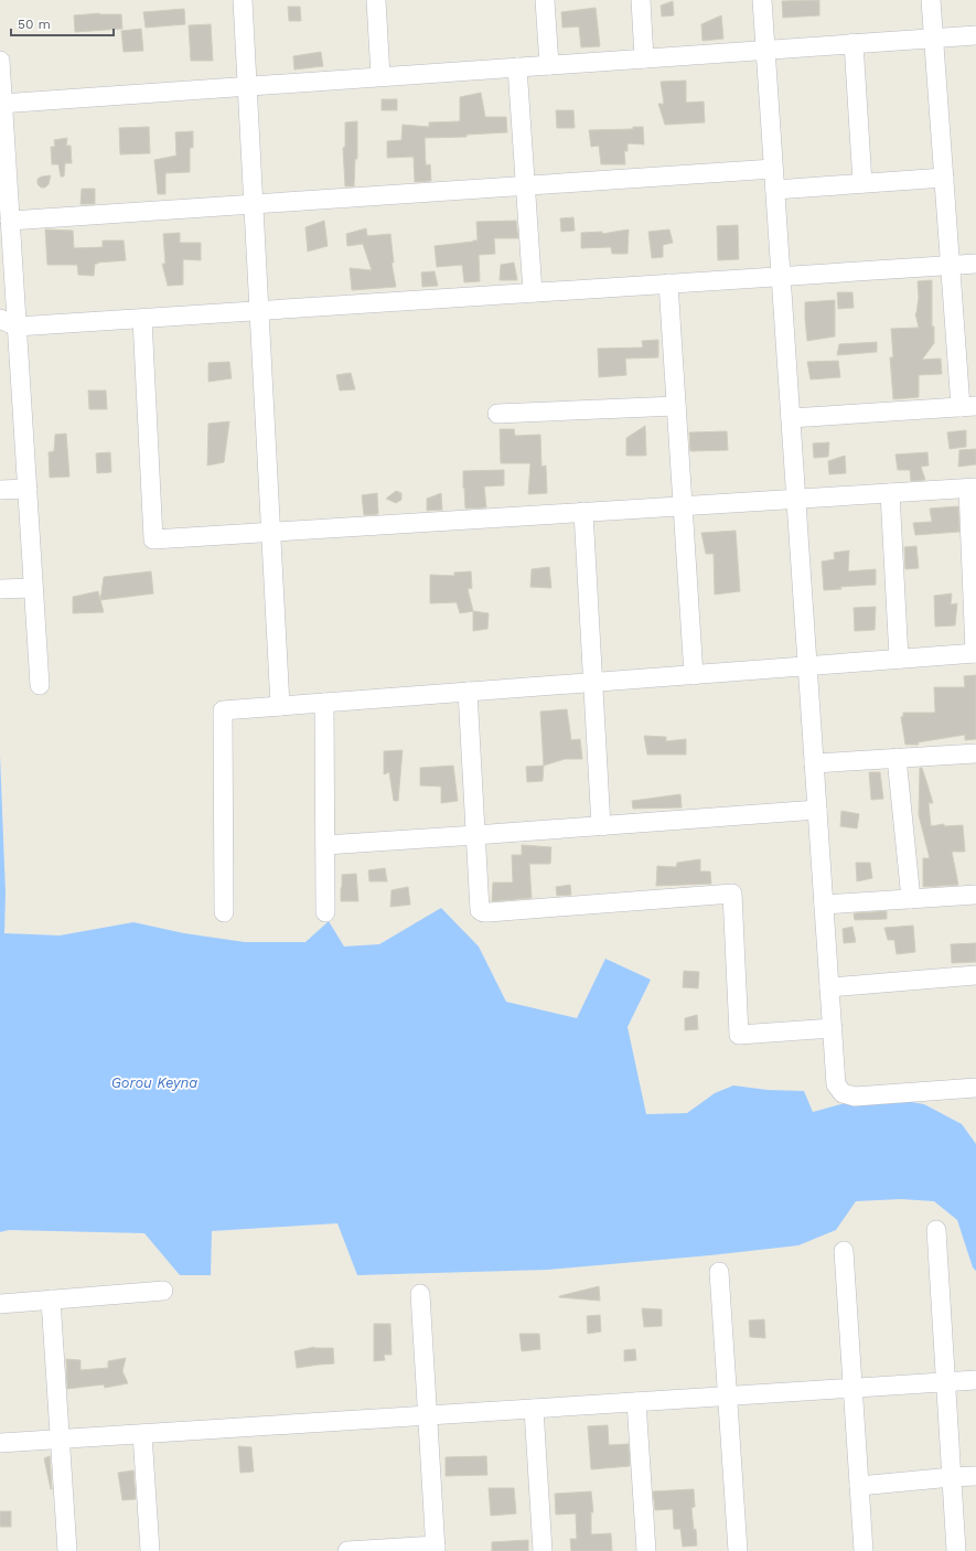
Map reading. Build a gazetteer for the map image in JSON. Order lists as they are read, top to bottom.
{
  "water": ["Gorou Keyna"],
  "scale_bar": "50 m"
}
